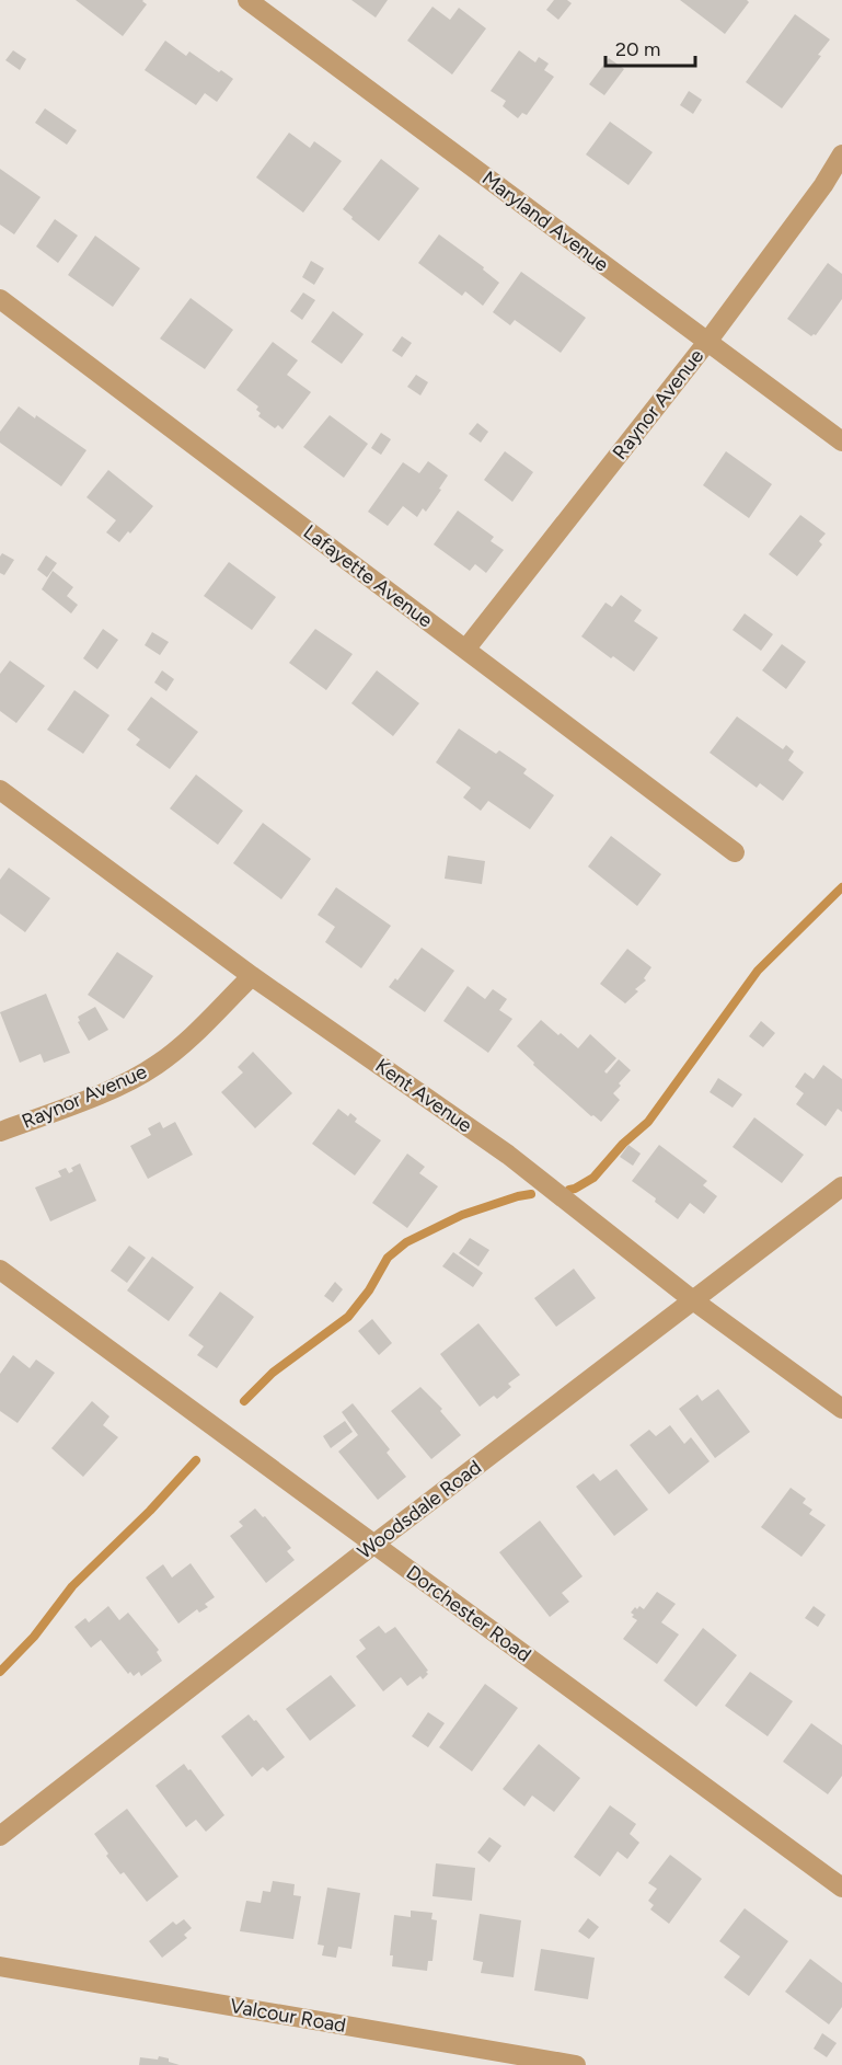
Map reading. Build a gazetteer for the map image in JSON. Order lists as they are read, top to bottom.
{
  "streets": {
    "street": [
      "Maryland Avenue",
      "Raynor Avenue",
      "Lafayette Avenue",
      "Kent Avenue",
      "Woodsdale Road",
      "Dorchester Road",
      "Valcour Road"
    ]
  },
  "crossings": [
    ["Maryland Avenue", "Raynor Avenue"],
    ["Raynor Avenue", "Lafayette Avenue"],
    ["Raynor Avenue", "Kent Avenue"],
    ["Kent Avenue", "Woodsdale Road"],
    ["Woodsdale Road", "Dorchester Road"]
  ],
  "scale_bar": "20 m"
}
